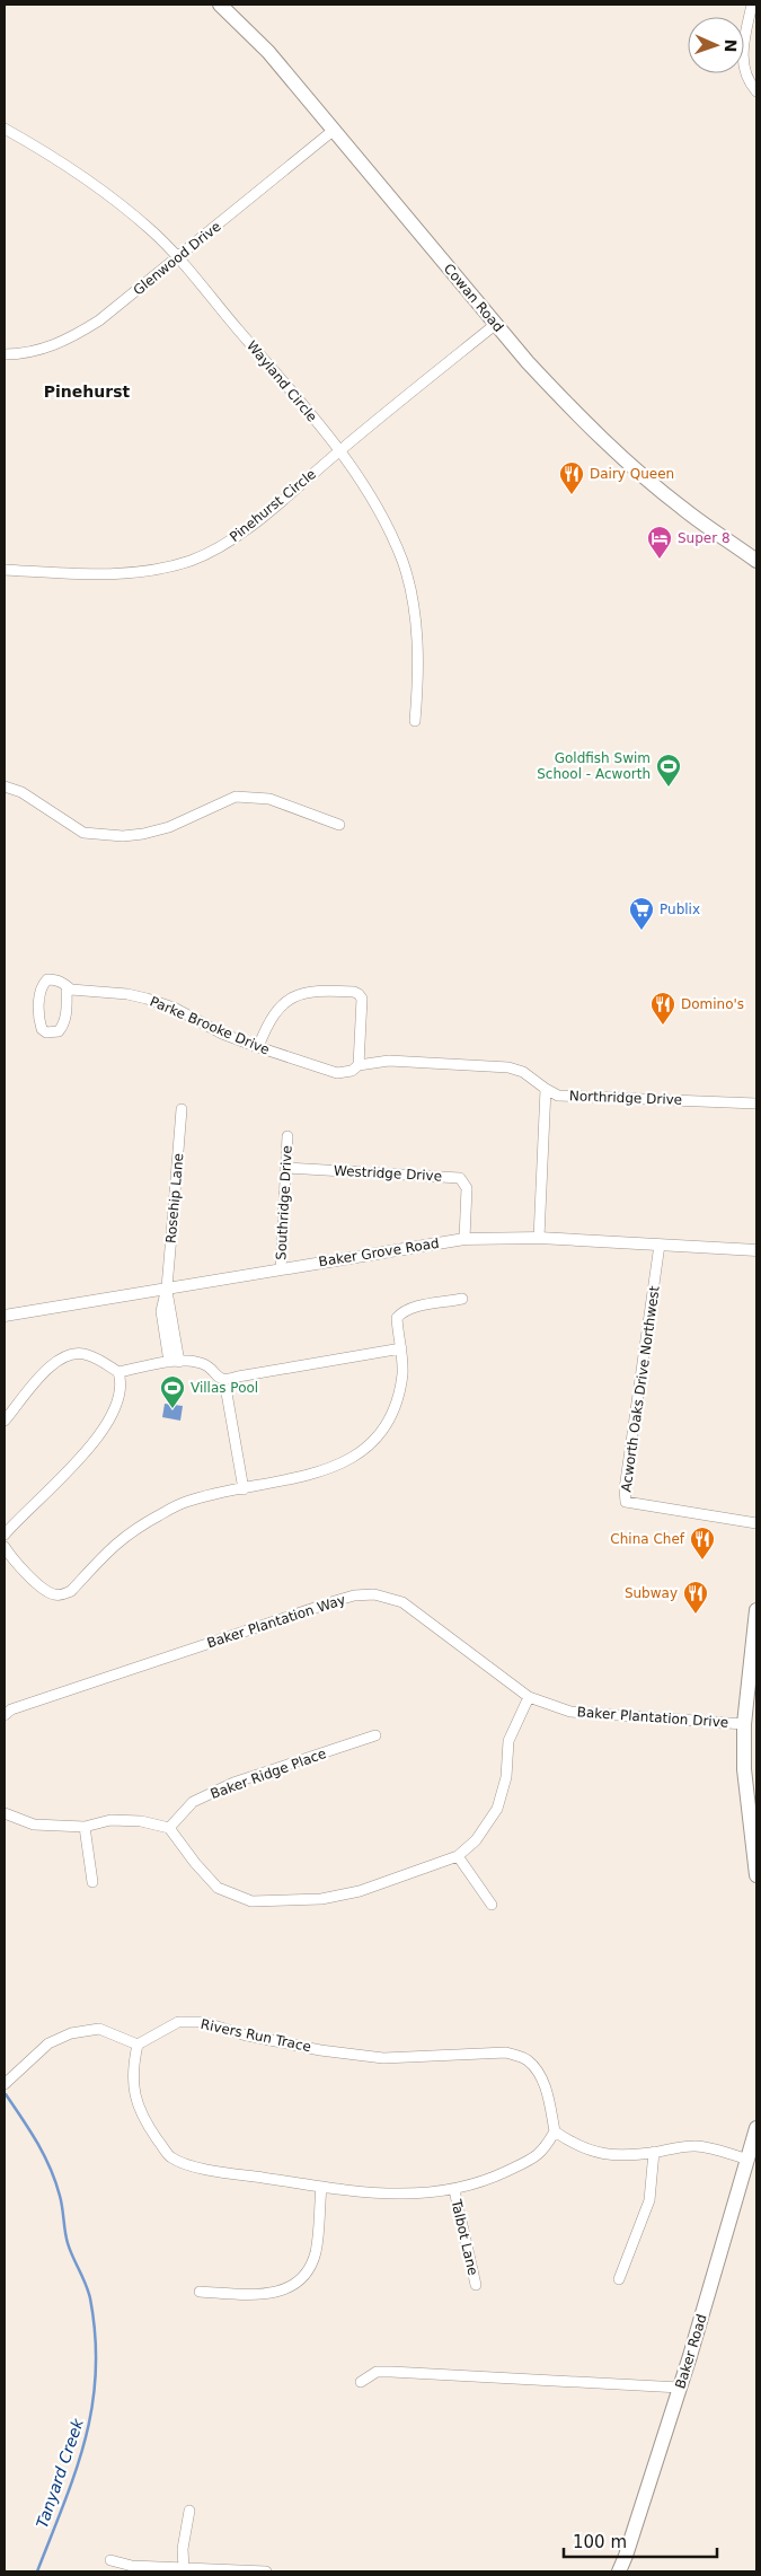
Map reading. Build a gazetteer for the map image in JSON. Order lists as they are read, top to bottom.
{
  "streets": {
    "main road": ["Cowan Road", "Baker Road"],
    "street": [
      "Glenwood Drive",
      "Wayland Circle",
      "Pinehurst Circle",
      "Parke Brooke Drive",
      "Northridge Drive",
      "Westridge Drive",
      "Rosehip Lane",
      "Southridge Drive",
      "Baker Grove Road",
      "Acworth Oaks Drive Northwest",
      "Baker Plantation Way",
      "Baker Plantation Drive",
      "Baker Ridge Place",
      "Rivers Run Trace",
      "Talbot Lane"
    ]
  },
  "crossings": [
    ["Glenwood Drive", "Cowan Road"],
    ["Glenwood Drive", "Wayland Circle"],
    ["Cowan Road", "Pinehurst Circle"],
    ["Wayland Circle", "Pinehurst Circle"],
    ["Parke Brooke Drive", "Northridge Drive"],
    ["Westridge Drive", "Southridge Drive"],
    ["Westridge Drive", "Baker Grove Road"],
    ["Rosehip Lane", "Baker Grove Road"],
    ["Southridge Drive", "Baker Grove Road"],
    ["Baker Grove Road", "Acworth Oaks Drive Northwest"],
    ["Baker Plantation Way", "Baker Plantation Drive"]
  ],
  "districts": ["Pinehurst"],
  "water": ["Tanyard Creek"],
  "places": {
    "restaurant": [
      "Dairy Queen",
      "Domino's",
      "China Chef",
      "Subway"
    ],
    "hotel": ["Super 8"],
    "sports": ["Goldfish Swim School - Acworth", "Villas Pool"],
    "supermarket": ["Publix"]
  },
  "scale_bar": "100 m",
  "north": "right"
}
